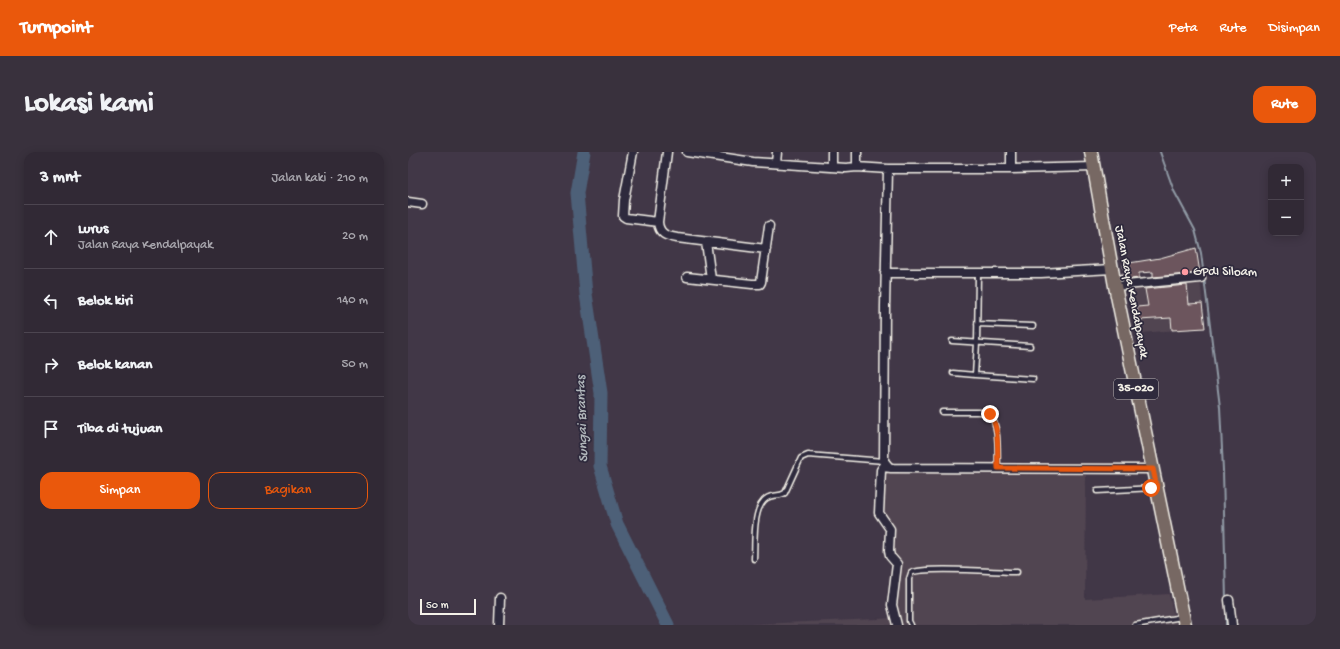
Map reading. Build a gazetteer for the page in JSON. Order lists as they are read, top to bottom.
{
  "streets": {
    "main road": ["Jalan Raya Kendalpayak", "35-020"]
  },
  "water": ["Sungai Brantas"],
  "places": ["GPdI Siloam"],
  "scale_bar": "50 m",
  "page": {
    "header": "Turnpoint",
    "nav": ["Peta", "Rute", "Disimpan"],
    "buttons": [
      "Rute",
      ["Simpan", "Bagikan"]
    ],
    "title": "Lokasi kami",
    "heading": ["3 mnt", "Jalan kaki · 210 m"],
    "map_buttons": ["+", "−"],
    "list": [
      ["Lurus", "Jalan Raya Kendalpayak", "20 m"],
      ["Belok kiri", "140 m"],
      ["Belok kanan", "50 m"],
      "Tiba di tujuan"
    ],
    "scale": "50 m"
  }
}
